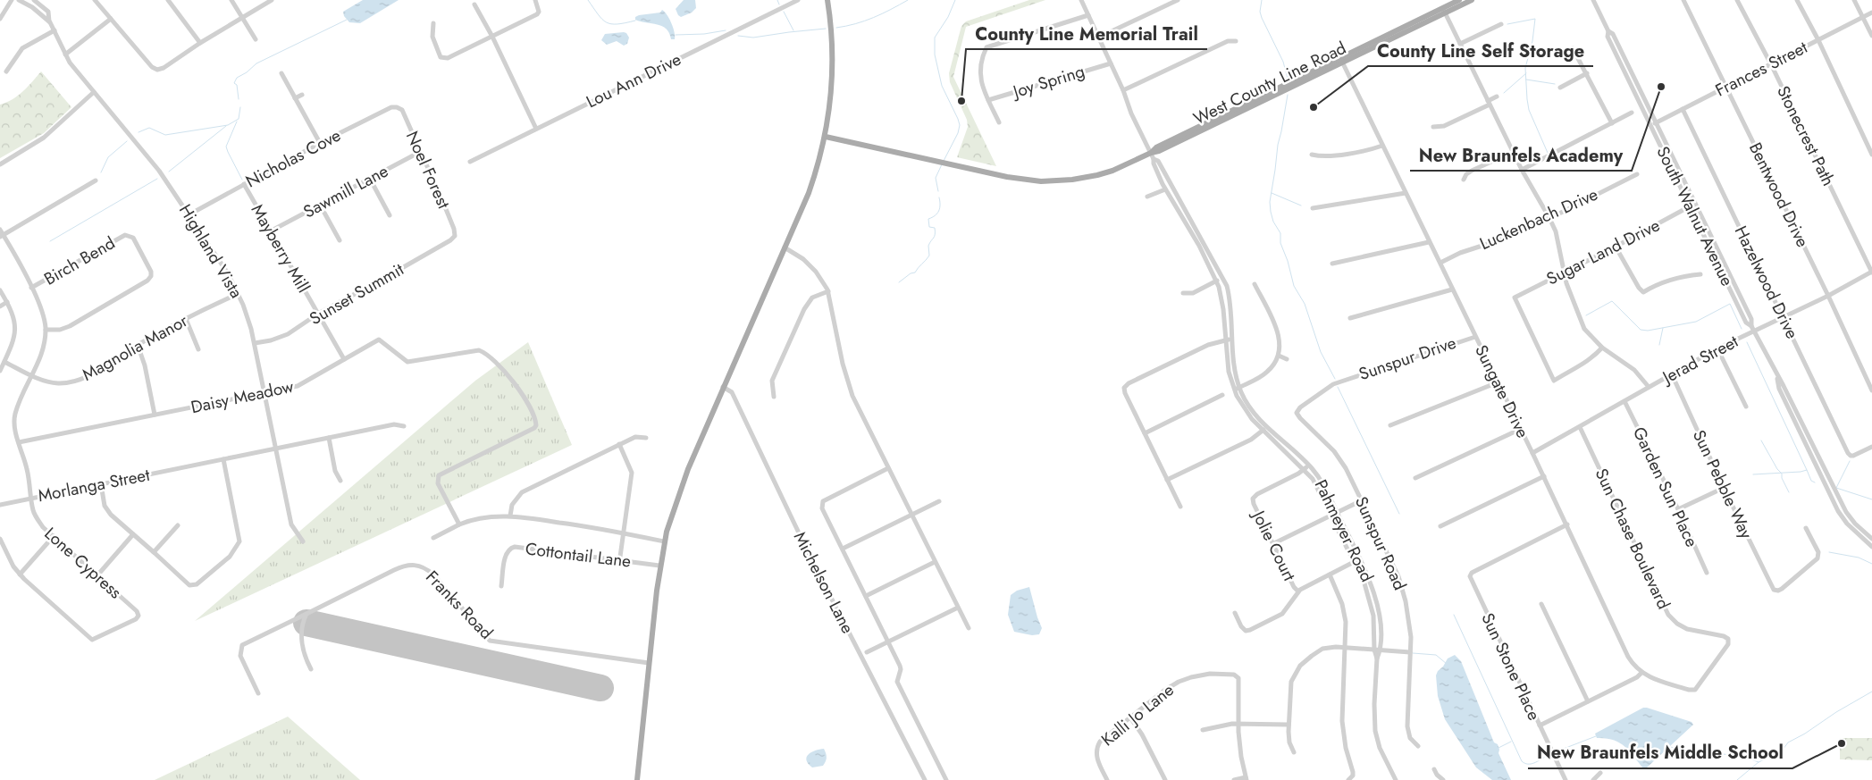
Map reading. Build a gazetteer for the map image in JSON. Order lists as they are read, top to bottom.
{
  "streets": {
    "main road": ["West County Line Road"],
    "street": [
      "Frances Street",
      "Lou Ann Drive",
      "Joy Spring",
      "Stonecrest Path",
      "Nicholas Cove",
      "Noel Forest",
      "Sawmill Lane",
      "Bentwood Drive",
      "South Walnut Avenue",
      "Luckenbach Drive",
      "Mayberry Mill",
      "Highland Vista",
      "Sugar Land Drive",
      "Birch Bend",
      "Hazelwood Drive",
      "Sunset Summit",
      "Magnolia Manor",
      "Sunspur Drive",
      "Jerad Street",
      "Sungate Drive",
      "Daisy Meadow",
      "Sun Pebble Way",
      "Morlanga Street",
      "Garden Sun Place",
      "Pahmeyer Road",
      "Sun Chase Boulevard",
      "Sunspur Road",
      "Jolie Court",
      "Cottontail Lane",
      "Lone Cypress",
      "Michelson Lane",
      "Franks Road",
      "Sun Stone Place",
      "Kalli Jo Lane"
    ]
  },
  "crossings": [
    ["Frances Street", "Stonecrest Path"],
    ["Frances Street", "Bentwood Drive"],
    ["Frances Street", "South Walnut Avenue"],
    ["Frances Street", "Hazelwood Drive"],
    ["Joy Spring", "Pahmeyer Road"],
    ["West County Line Road", "Sungate Drive"],
    ["West County Line Road", "Pahmeyer Road"],
    ["Stonecrest Path", "Jerad Street"],
    ["Nicholas Cove", "Noel Forest"],
    ["Nicholas Cove", "Mayberry Mill"],
    ["Nicholas Cove", "Highland Vista"],
    ["Noel Forest", "Sawmill Lane"],
    ["Noel Forest", "Sunset Summit"],
    ["Sawmill Lane", "Mayberry Mill"],
    ["Bentwood Drive", "Jerad Street"],
    ["South Walnut Avenue", "Sugar Land Drive"],
    ["South Walnut Avenue", "Jerad Street"],
    ["Luckenbach Drive", "Sungate Drive"],
    ["Mayberry Mill", "Sunset Summit"],
    ["Mayberry Mill", "Daisy Meadow"],
    ["Highland Vista", "Sunset Summit"],
    ["Highland Vista", "Magnolia Manor"],
    ["Highland Vista", "Daisy Meadow"],
    ["Highland Vista", "Morlanga Street"],
    ["Birch Bend", "Lone Cypress"],
    ["Hazelwood Drive", "Jerad Street"],
    ["Magnolia Manor", "Lone Cypress"],
    ["Sunspur Drive", "Sungate Drive"],
    ["Sunspur Drive", "Sunspur Road"],
    ["Jerad Street", "Sungate Drive"],
    ["Jerad Street", "Sun Pebble Way"],
    ["Jerad Street", "Garden Sun Place"],
    ["Jerad Street", "Sun Chase Boulevard"],
    ["Sungate Drive", "Sun Chase Boulevard"],
    ["Sungate Drive", "Sun Stone Place"],
    ["Daisy Meadow", "Lone Cypress"],
    ["Morlanga Street", "Lone Cypress"],
    ["Pahmeyer Road", "Jolie Court"]
  ],
  "places": [
    "New Braunfels Academy",
    "County Line Memorial Trail",
    "County Line Self Storage",
    "New Braunfels Middle School"
  ]
}
